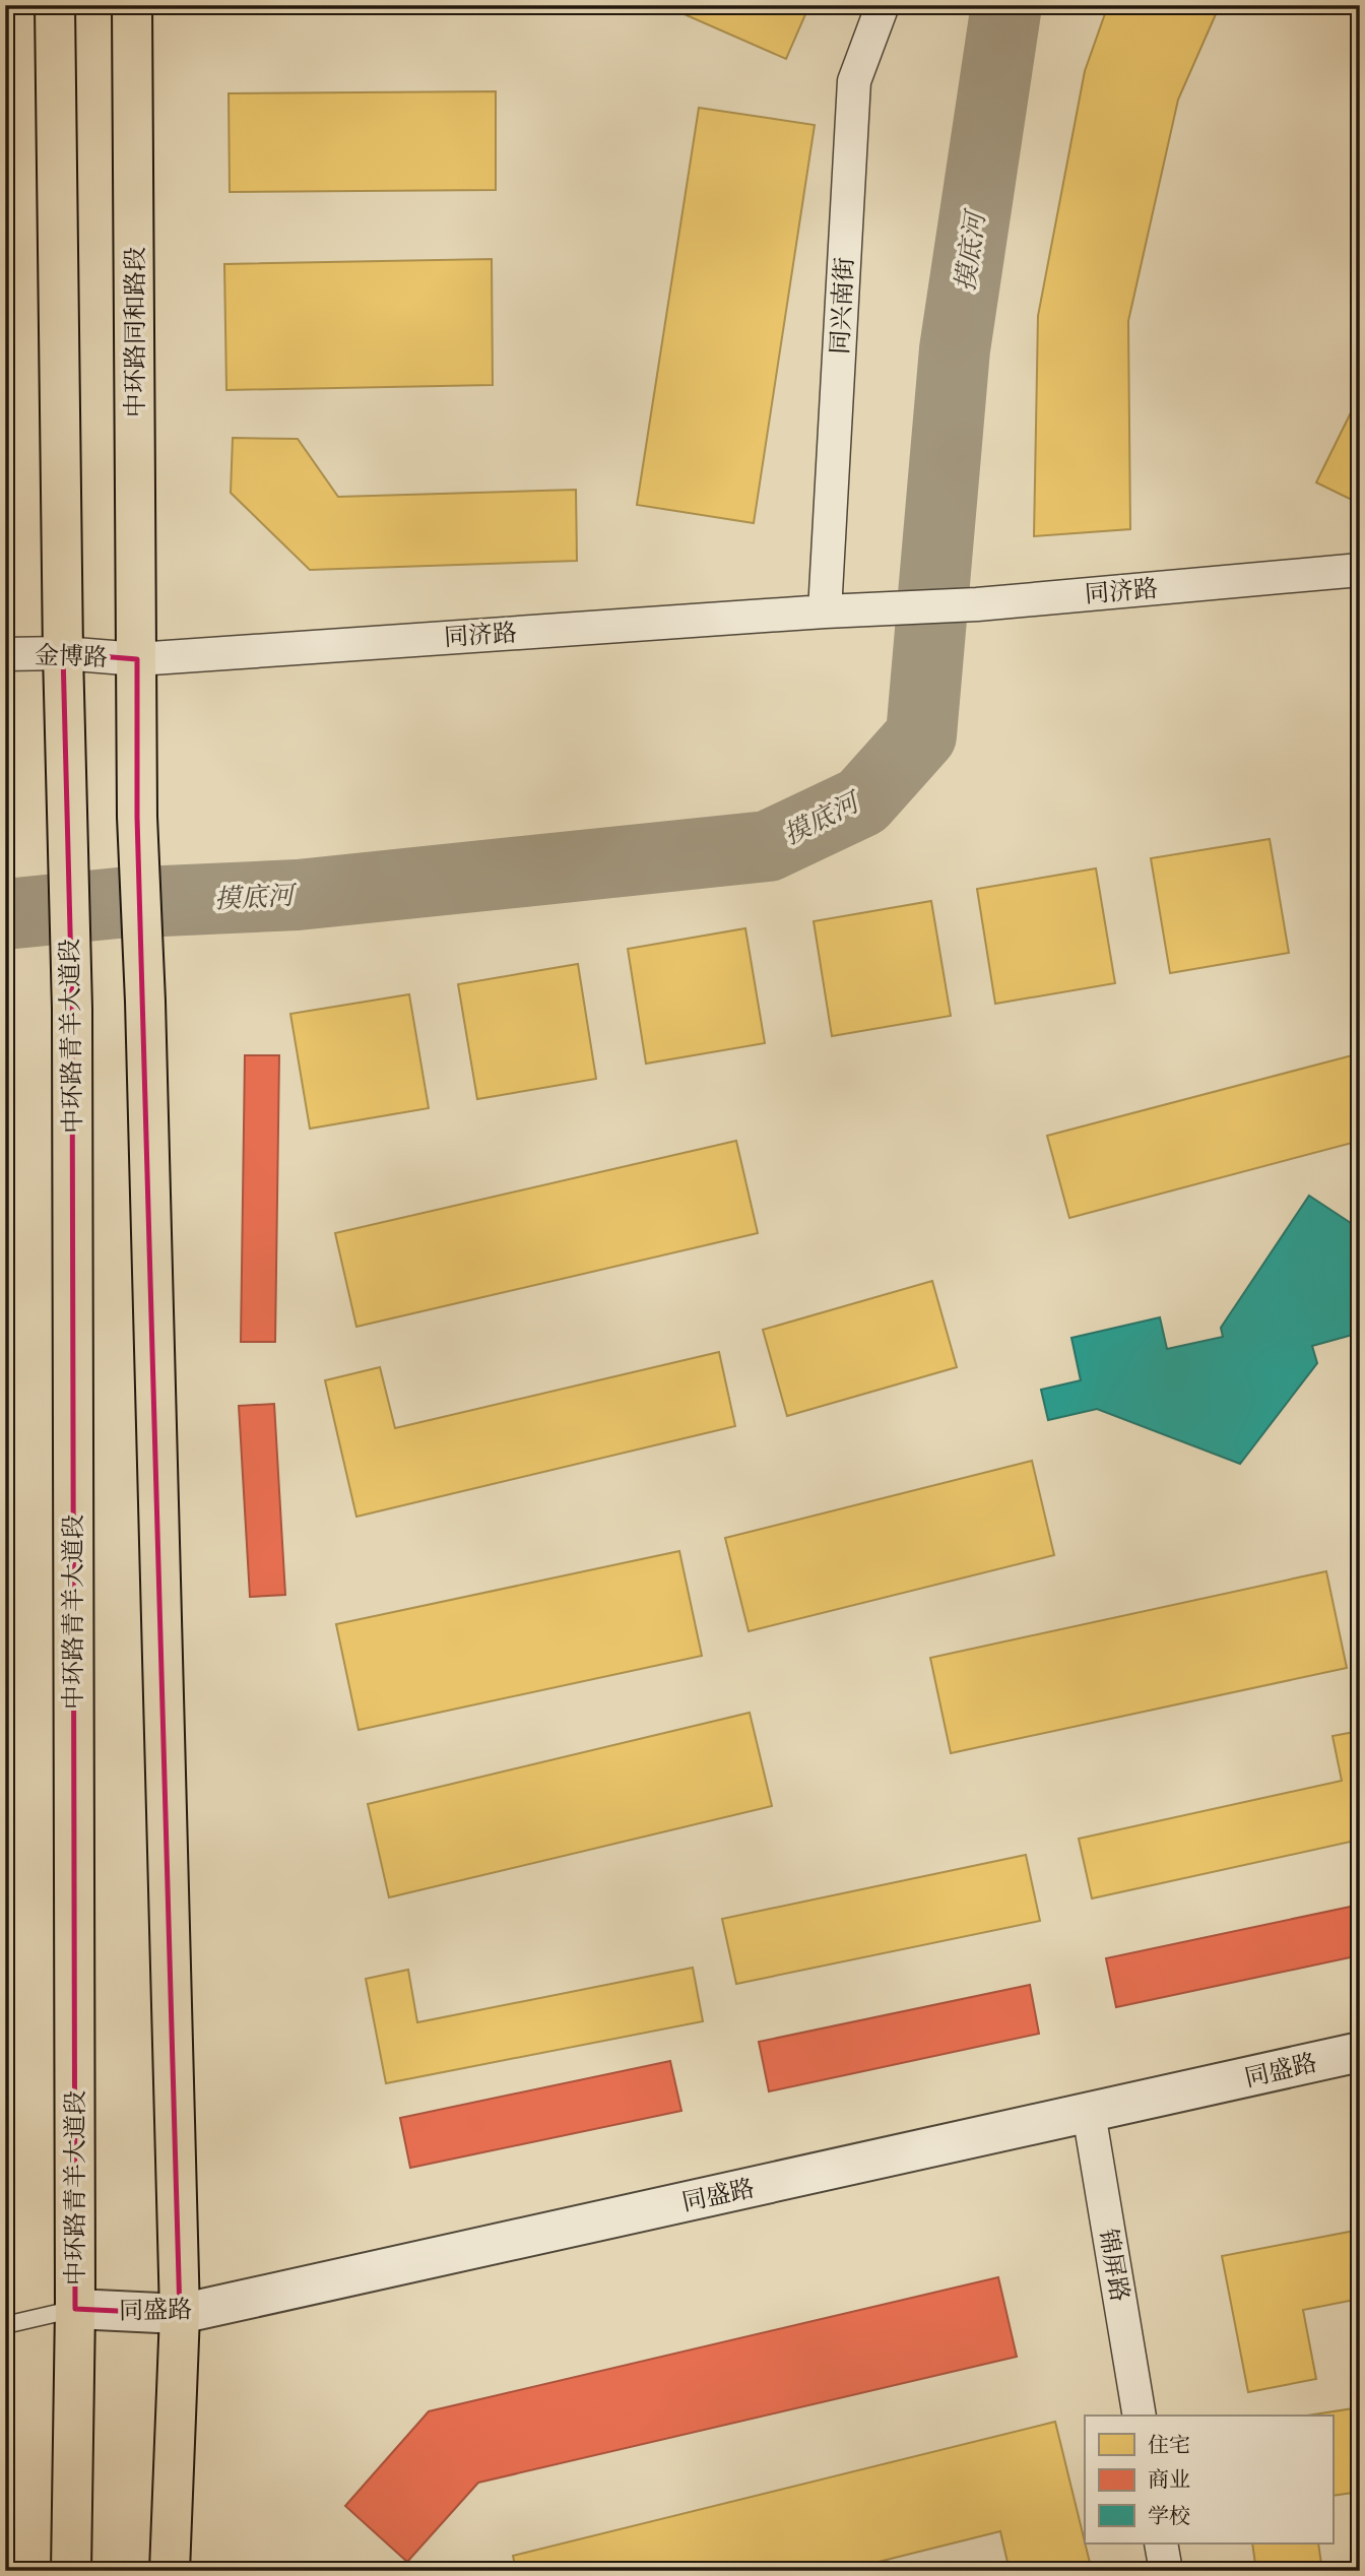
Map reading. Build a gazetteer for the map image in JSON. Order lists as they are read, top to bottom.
{
  "streets": {
    "main road": ["中环路同和路段", "中环路青羊大道段"],
    "street": [
      "同兴南街",
      "同济路",
      "金博路",
      "同盛路",
      "锦屏路"
    ]
  },
  "crossings": [
    ["同兴南街", "同济路"],
    ["中环路同和路段", "同济路"],
    ["中环路同和路段", "金博路"],
    ["同济路", "金博路"],
    ["金博路", "中环路青羊大道段"],
    ["中环路青羊大道段", "同盛路"],
    ["同盛路", "锦屏路"]
  ],
  "water": ["摸底河"],
  "legend": ["住宅", "商业", "学校"]
}
